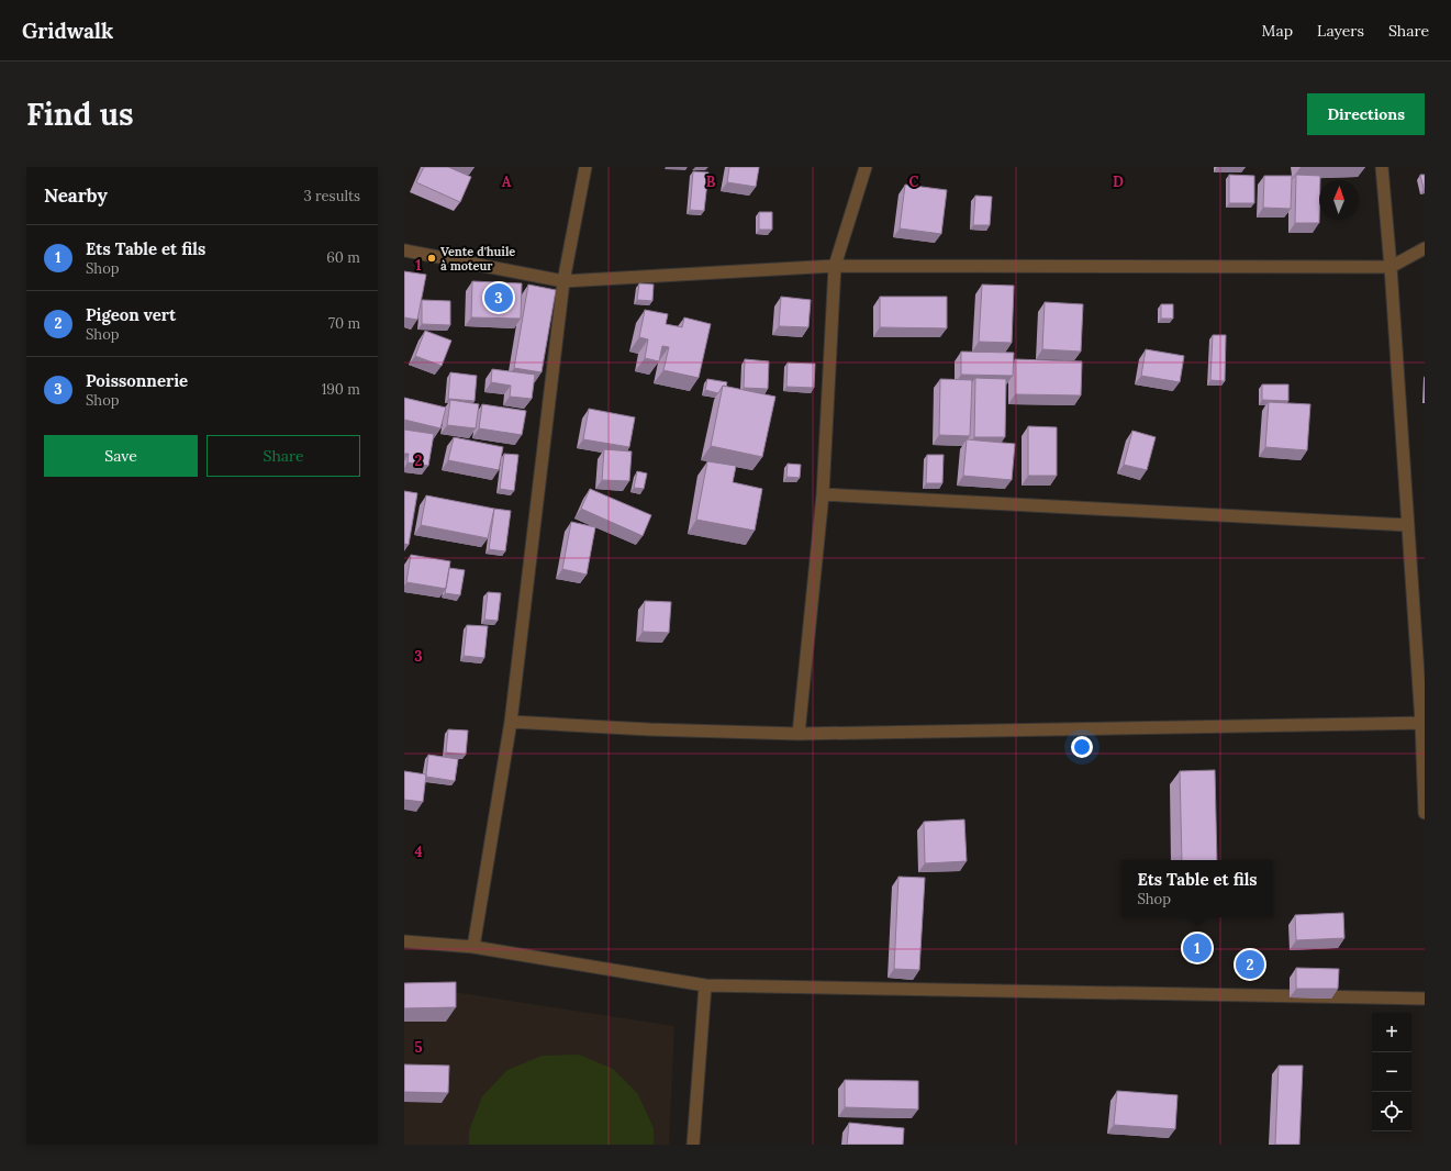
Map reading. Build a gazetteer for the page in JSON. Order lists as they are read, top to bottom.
{
  "places": ["Vente d'huile à moteur"],
  "north": "top",
  "page": {
    "header": "Gridwalk",
    "nav": ["Map", "Layers", "Share"],
    "buttons": [
      "Directions",
      ["Save", "Share"]
    ],
    "title": "Find us",
    "heading": ["Nearby", "3 results"],
    "list": [
      {
        "mark": "1",
        "name": "Ets Table et fils",
        "note": "Shop",
        "value": "60 m"
      },
      {
        "mark": "2",
        "name": "Pigeon vert",
        "note": "Shop",
        "value": "70 m"
      },
      {
        "mark": "3",
        "name": "Poissonnerie",
        "note": "Shop",
        "value": "190 m"
      }
    ],
    "pins": ["3", "1", "2"],
    "popup": ["Ets Table et fils", "Shop"],
    "map_buttons": ["+", "−"]
  },
  "grid": {
    "columns": [
      "A",
      "B",
      "C",
      "D"
    ],
    "rows": [
      "1",
      "2",
      "3",
      "4",
      "5"
    ]
  }
}
